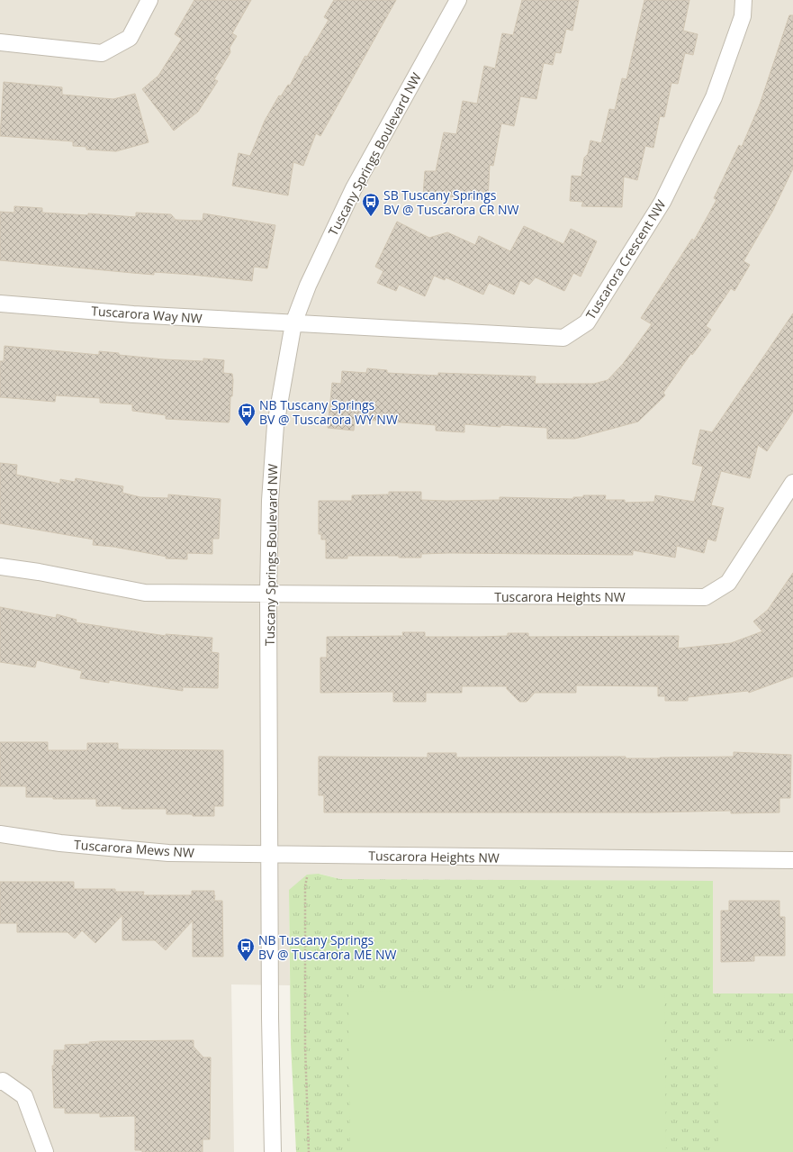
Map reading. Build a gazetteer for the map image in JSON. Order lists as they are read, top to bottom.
{
  "streets": {
    "street": [
      "Tuscany Springs Boulevard NW",
      "Tuscarora Crescent NW",
      "Tuscarora Way NW",
      "Tuscarora Heights NW",
      "Tuscarora Mews NW"
    ]
  },
  "crossings": [
    ["Tuscany Springs Boulevard NW", "Tuscarora Crescent NW"],
    ["Tuscany Springs Boulevard NW", "Tuscarora Way NW"],
    ["Tuscany Springs Boulevard NW", "Tuscarora Heights NW"],
    ["Tuscany Springs Boulevard NW", "Tuscarora Mews NW"],
    ["Tuscarora Crescent NW", "Tuscarora Way NW"],
    ["Tuscarora Heights NW", "Tuscarora Mews NW"]
  ],
  "places": {
    "bus stop": ["SB Tuscany Springs BV @ Tuscarora CR NW", "NB Tuscany Springs BV @ Tuscarora WY NW", "NB Tuscany Springs BV @ Tuscarora ME NW"]
  }
}
